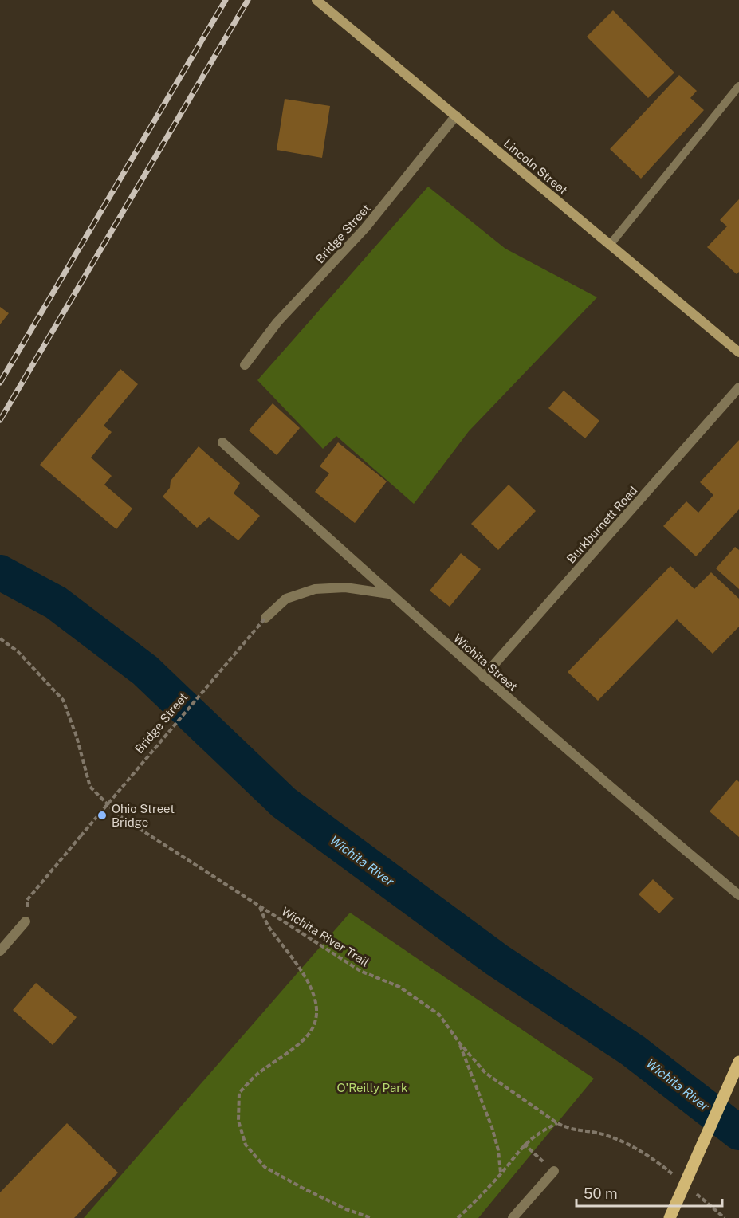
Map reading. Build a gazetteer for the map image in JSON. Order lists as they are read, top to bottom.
{
  "streets": {
    "main road": ["Lincoln Street"],
    "street": ["Bridge Street", "Burkburnett Road", "Wichita Street"],
    "path": ["Wichita River Trail"]
  },
  "crossings": [
    ["Lincoln Street", "Bridge Street"],
    ["Burkburnett Road", "Wichita Street"]
  ],
  "water": ["Wichita River"],
  "parks": ["O'Reilly Park"],
  "places": ["Ohio Street Bridge"],
  "scale_bar": "50 m"
}
